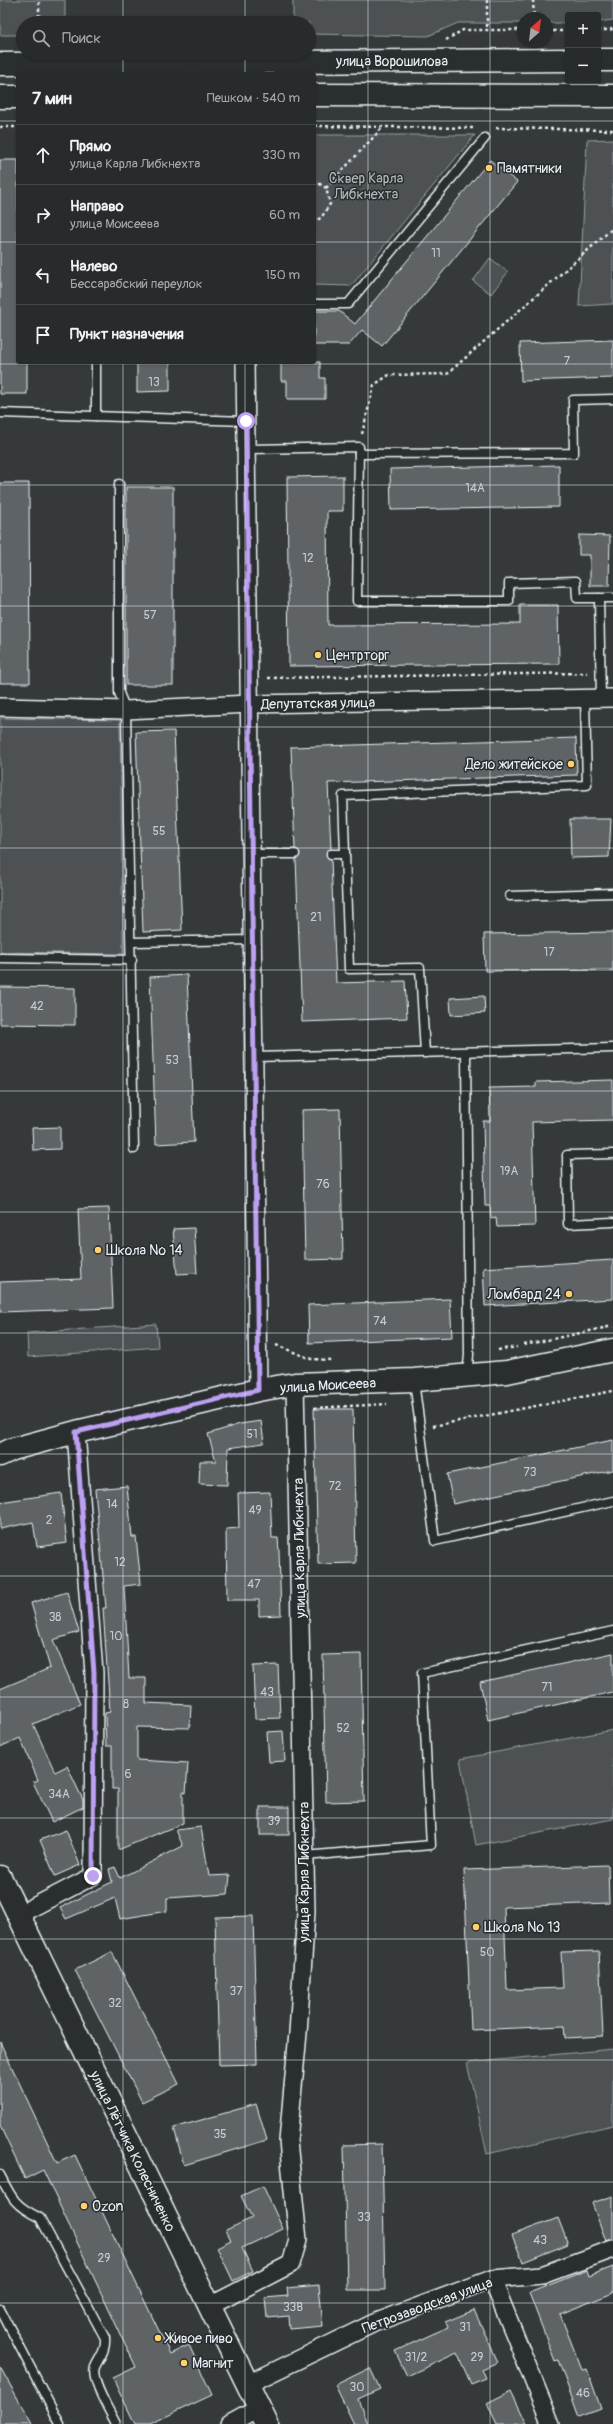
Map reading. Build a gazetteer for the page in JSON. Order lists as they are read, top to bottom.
{
  "streets": {
    "street": [
      "улица Ворошилова",
      "Депутатская улица",
      "улица Моисеева",
      "улица Карла Либкнехта",
      "улица Лётчика Колесниченко",
      "Петрозаводская улица"
    ]
  },
  "crossings": [
    ["улица Моисеева", "улица Карла Либкнехта"],
    ["улица Карла Либкнехта", "улица Лётчика Колесниченко"],
    ["улица Лётчика Колесниченко", "Петрозаводская улица"]
  ],
  "parks": ["Сквер Карла Либкнехта"],
  "places": [
    "Памятники",
    "Центрторг",
    "Дело житейское",
    "Школа № 14",
    "Ломбард 24",
    "Школа № 13",
    "Ozon",
    "Живое пиво",
    "Магнит"
  ],
  "house_numbers": [
    "11",
    "7",
    "13",
    "14А",
    "12",
    "57",
    "55",
    "21",
    "17",
    "42",
    "53",
    "19А",
    "76",
    "74",
    "51",
    "73",
    "72",
    "14",
    "49",
    "2",
    "12",
    "47",
    "38",
    "10",
    "71",
    "43",
    "8",
    "52",
    "6",
    "34А",
    "39",
    "50",
    "37",
    "32",
    "35",
    "33",
    "43",
    "29",
    "33В",
    "31",
    "31/2",
    "29",
    "30",
    "46"
  ],
  "north": "top right",
  "page": {
    "map_buttons": ["+", "−"],
    "search": "Поиск",
    "heading": ["7 мин", "Пешком · 540 m"],
    "list": [
      ["Прямо", "улица Карла Либкнехта", "330 m"],
      ["Направо", "улица Моисеева", "60 m"],
      ["Налево", "Бессарабский переулок", "150 m"],
      "Пункт назначения"
    ]
  }
}
